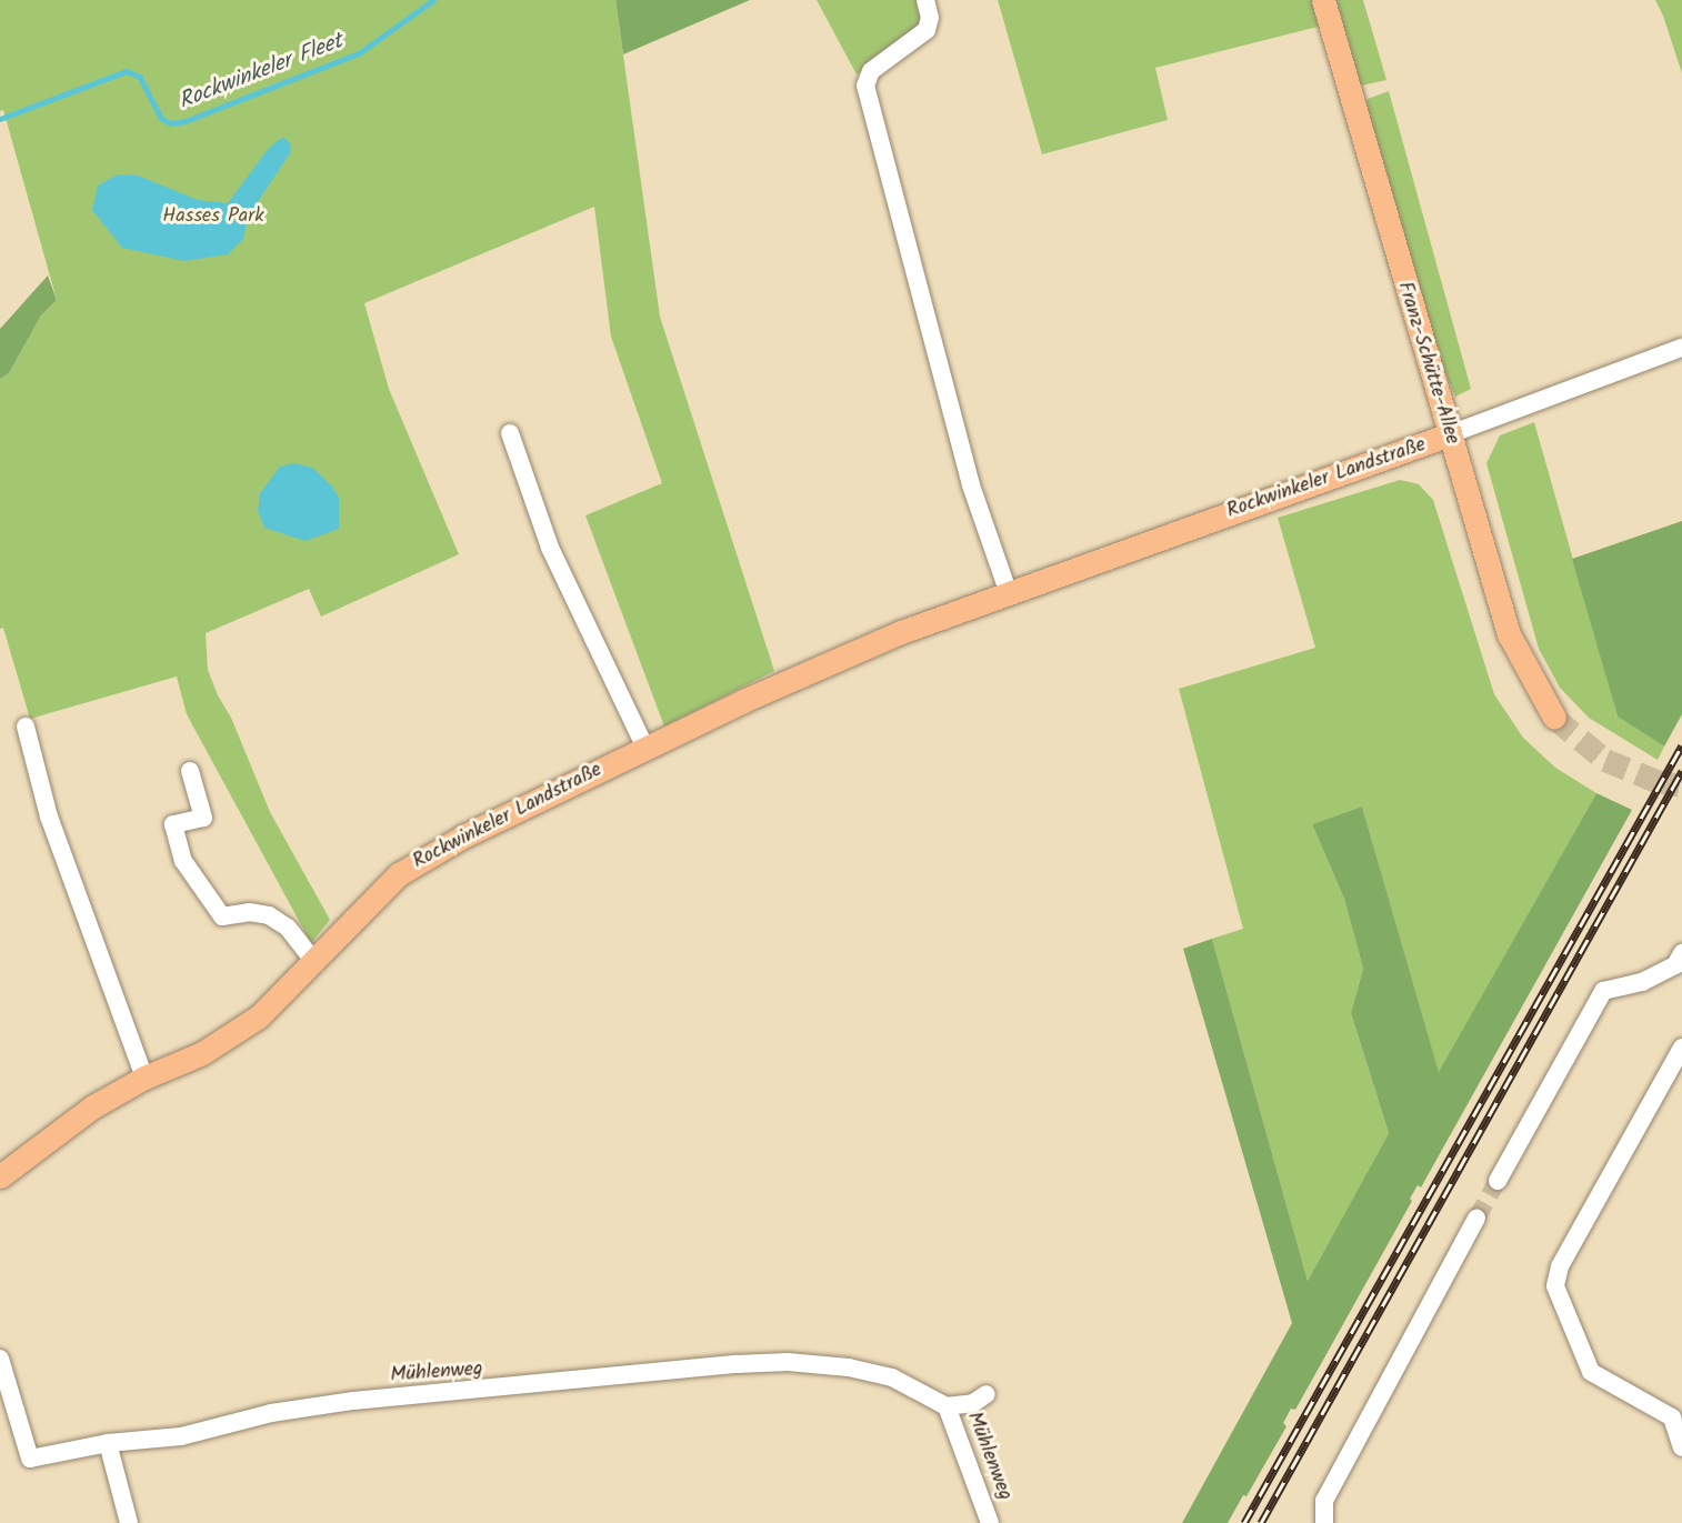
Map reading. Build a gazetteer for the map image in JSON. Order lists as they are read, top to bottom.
{
  "streets": {
    "main road": ["Franz-Schütte-Allee", "Rockwinkeler Landstraße"],
    "street": ["Mühlenweg"]
  },
  "crossings": [
    ["Franz-Schütte-Allee", "Rockwinkeler Landstraße"]
  ],
  "water": ["Rockwinkeler Fleet"],
  "parks": ["Hasses Park"]
}
